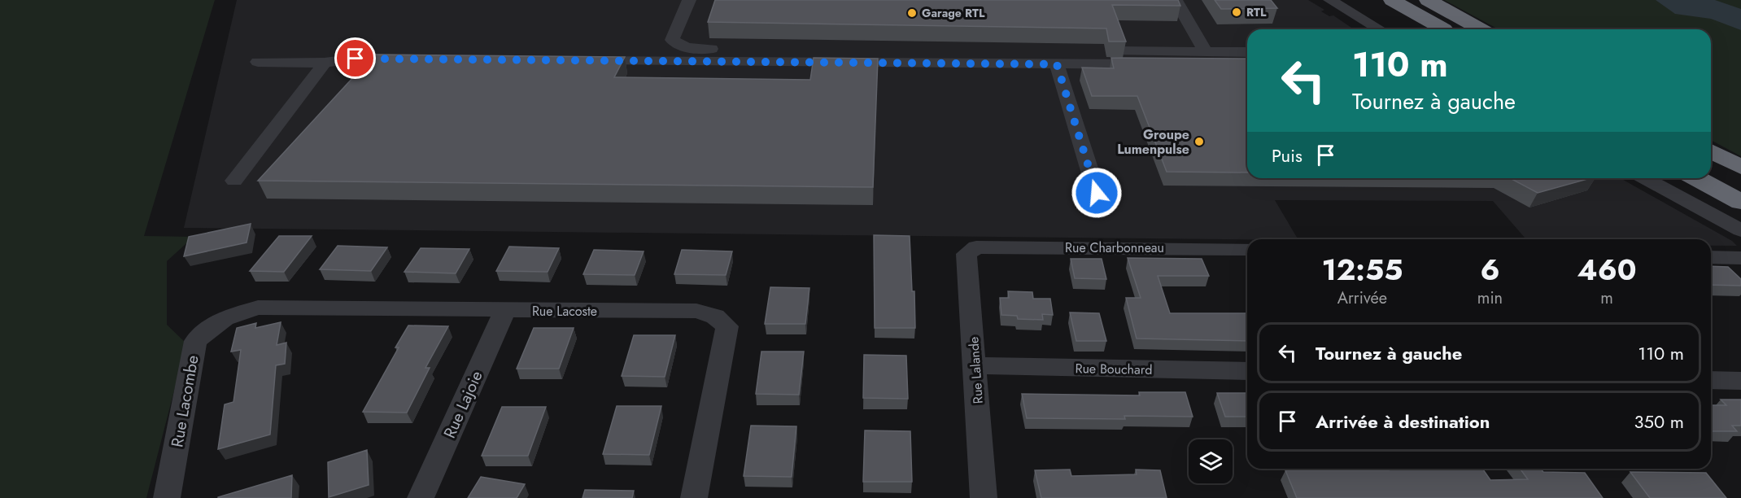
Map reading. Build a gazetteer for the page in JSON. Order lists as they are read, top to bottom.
{
  "streets": {
    "street": [
      "Rue Charbonneau",
      "Rue Lacoste",
      "Rue Bouchard",
      "Rue Lalande",
      "Rue Lacombe",
      "Rue Lajoie"
    ]
  },
  "crossings": [
    ["Rue Charbonneau", "Rue Lalande"],
    ["Rue Lacoste", "Rue Lacombe"],
    ["Rue Lacoste", "Rue Lajoie"],
    ["Rue Bouchard", "Rue Lalande"]
  ],
  "places": ["RTL", "Garage RTL", "Groupe Lumenpulse"],
  "page": {
    "turn": ["110 m", "Tournez à gauche"],
    "then": "Puis",
    "eta": [
      "12:55",
      "Arrivée",
      "6",
      "min",
      "460",
      "m"
    ],
    "list": [
      {
        "name": "Tournez à gauche",
        "value": "110 m"
      },
      {
        "name": "Arrivée à destination",
        "value": "350 m"
      }
    ]
  }
}
